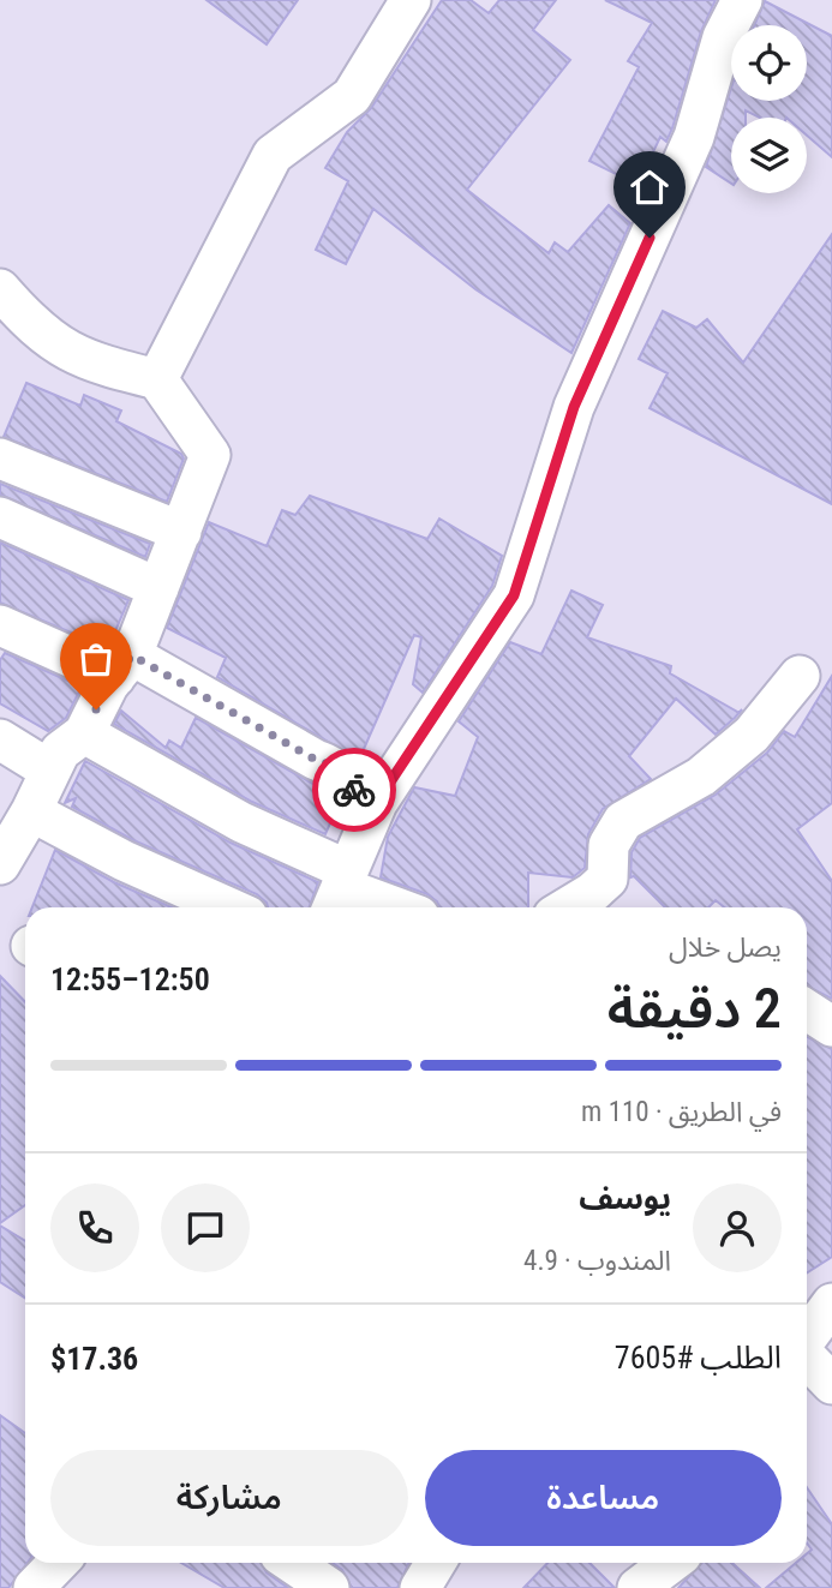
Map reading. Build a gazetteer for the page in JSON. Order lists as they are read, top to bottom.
{
  "page": {
    "heading": ["2 دقيقة", "يصل خلال", "12:50–12:55"],
    "panel": [
      "يوسف",
      "المندوب · 4.9",
      "الطلب #7605",
      "$17.36"
    ],
    "bar": "في الطريق · 110 m",
    "buttons": ["مساعدة", "مشاركة"]
  }
}
